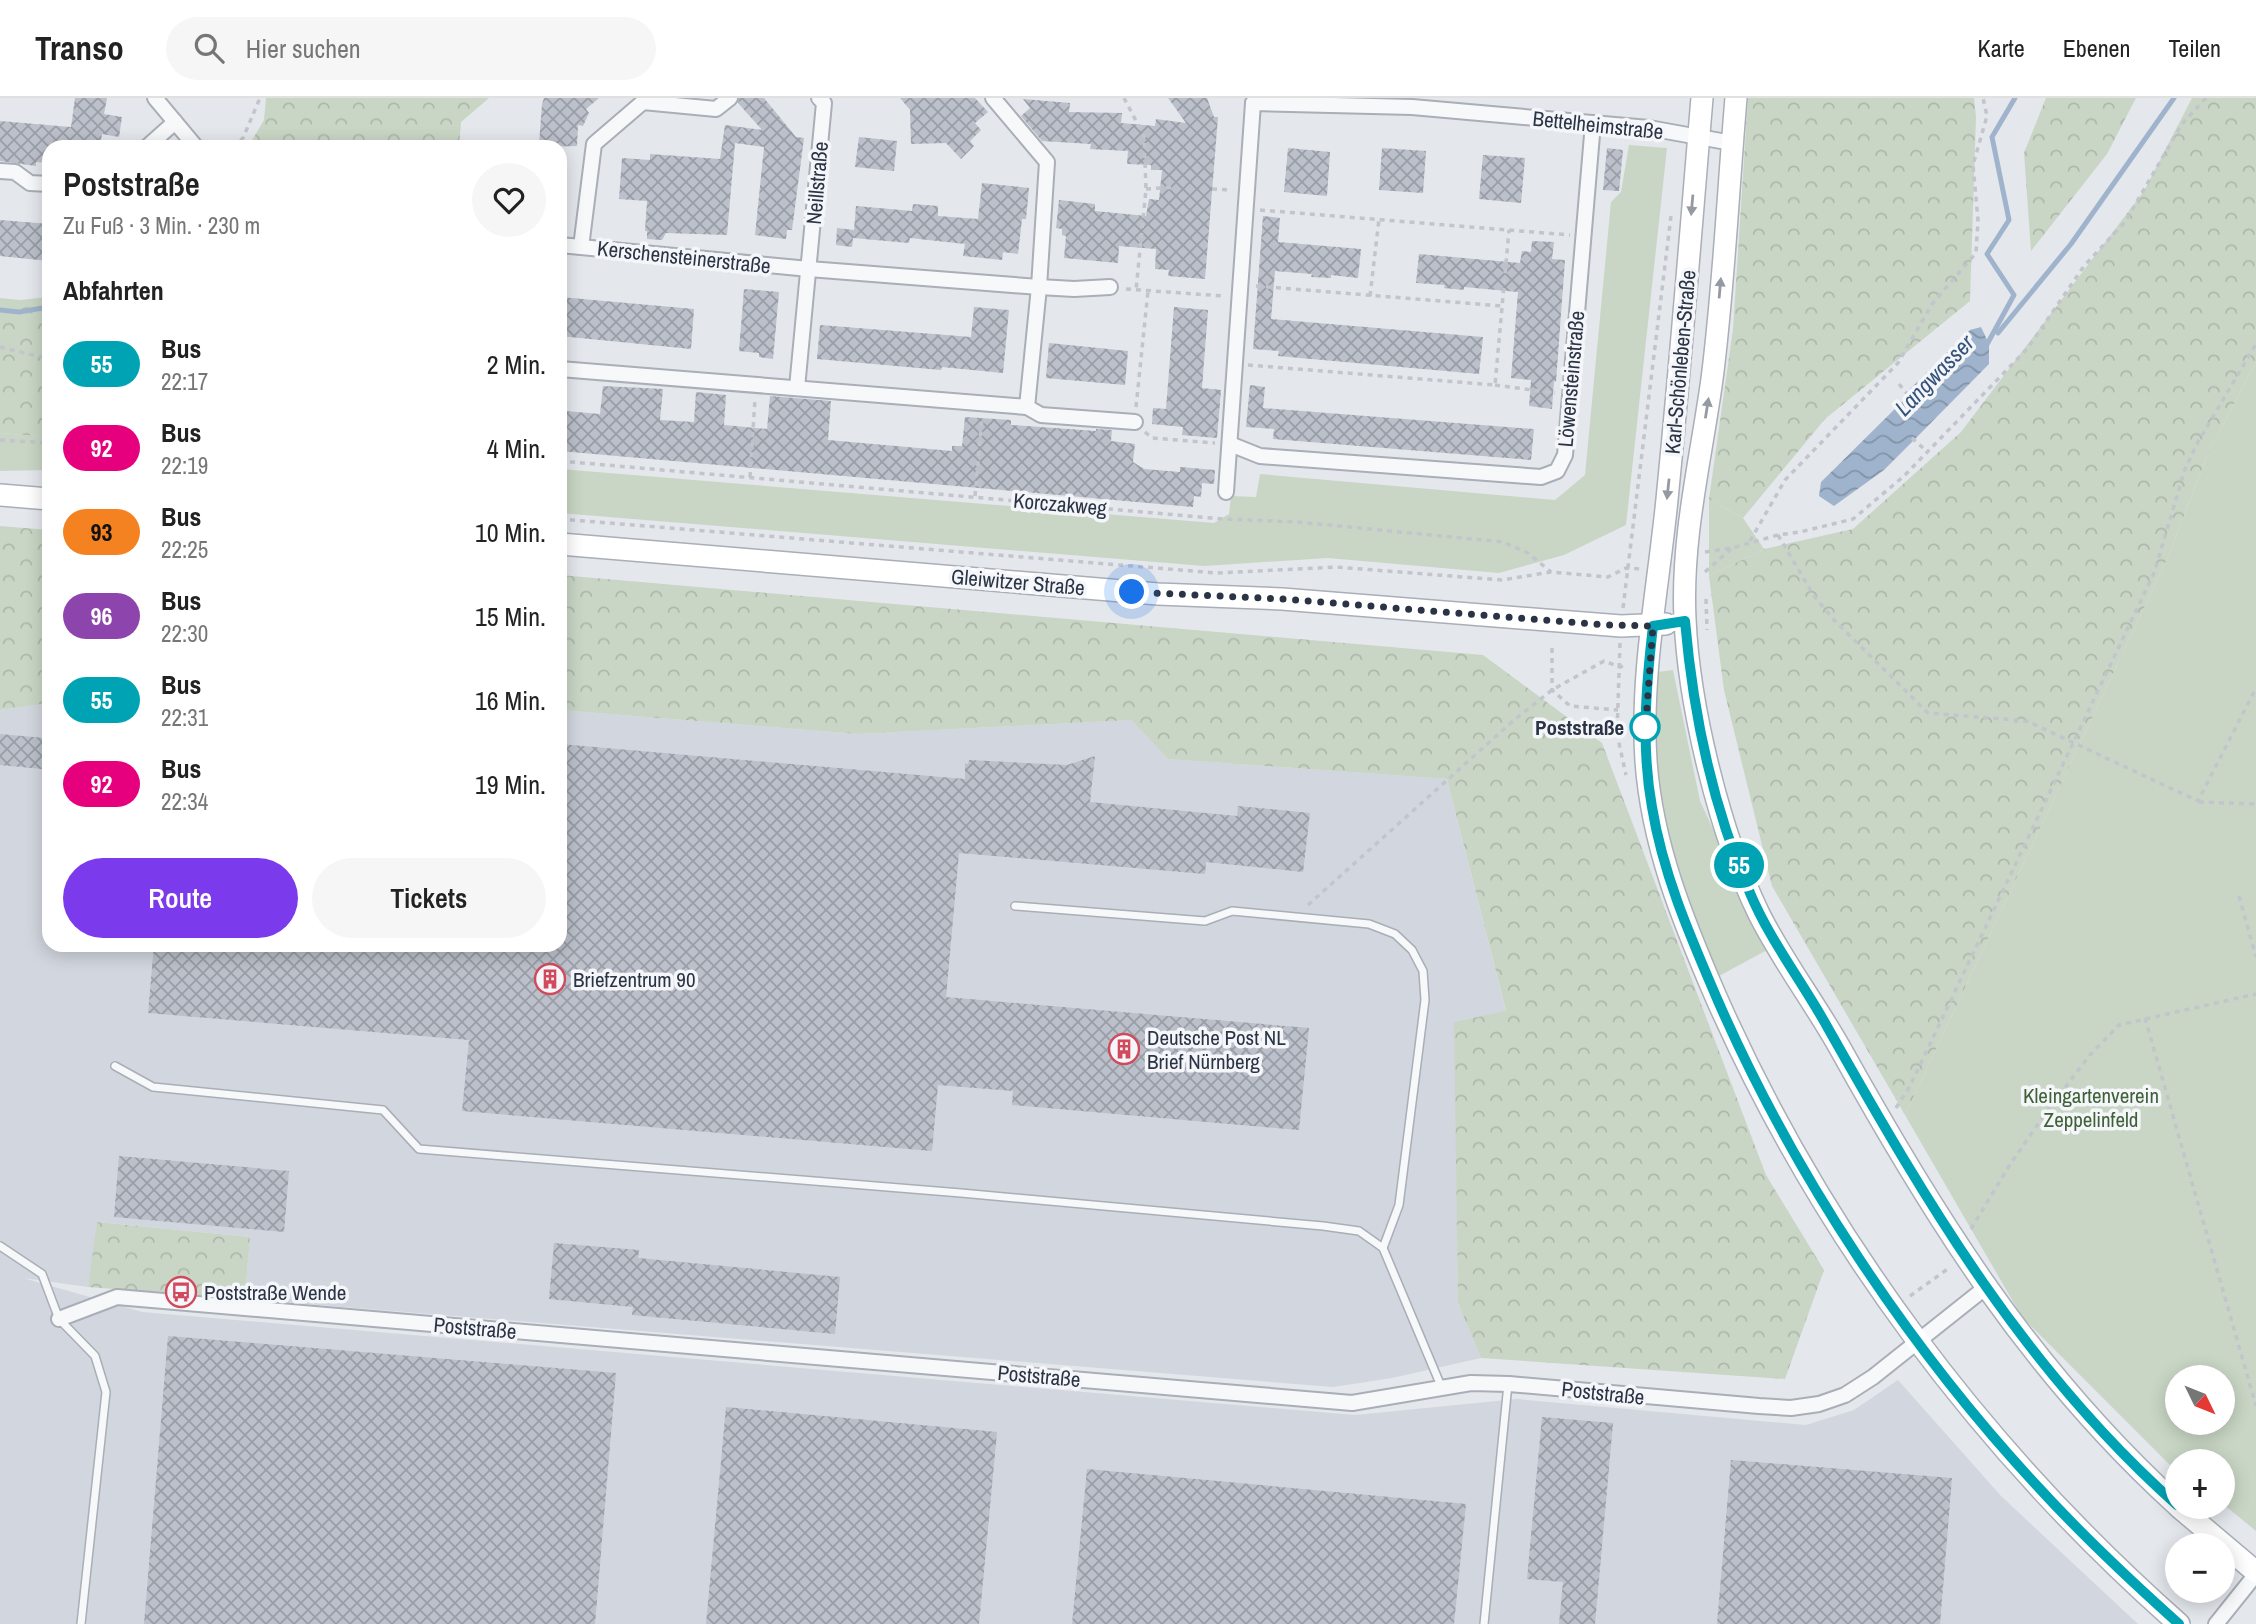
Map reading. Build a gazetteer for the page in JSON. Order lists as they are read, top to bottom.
{
  "streets": {
    "main road": ["Karl-Schönleben-Straße", "Gleiwitzer Straße"],
    "street": [
      "Bettelheimstraße",
      "Neillstraße",
      "Kerschensteinerstraße",
      "Löwensteinstraße",
      "Poststraße"
    ],
    "path": ["Korczakweg"]
  },
  "crossings": [
    ["Bettelheimstraße", "Karl-Schönleben-Straße"],
    ["Bettelheimstraße", "Löwensteinstraße"],
    ["Neillstraße", "Kerschensteinerstraße"],
    ["Karl-Schönleben-Straße", "Gleiwitzer Straße"],
    ["Karl-Schönleben-Straße", "Poststraße"]
  ],
  "water": ["Langwasser"],
  "parks": ["Kleingartenverein Zeppelinfeld"],
  "places": {
    "other": ["Poststraße"],
    "building": ["Briefzentrum 90", "Deutsche Post NL Brief Nürnberg"],
    "bus stop": ["Poststraße Wende"]
  },
  "lines": ["bus line 55"],
  "north": "bottom right",
  "page": {
    "header": "Transo",
    "search": "Hier suchen",
    "nav": ["Karte", "Ebenen", "Teilen"],
    "on_map": "55",
    "heading": [
      ["Poststraße", "Zu Fuß · 3 Min. · 230 m"],
      "Abfahrten"
    ],
    "list": [
      {
        "mark": "55",
        "name": "Bus",
        "note": "22:17",
        "value": "2 Min."
      },
      {
        "mark": "92",
        "name": "Bus",
        "note": "22:19",
        "value": "4 Min."
      },
      {
        "mark": "93",
        "name": "Bus",
        "note": "22:25",
        "value": "10 Min."
      },
      {
        "mark": "96",
        "name": "Bus",
        "note": "22:30",
        "value": "15 Min."
      },
      {
        "mark": "55",
        "name": "Bus",
        "note": "22:31",
        "value": "16 Min."
      },
      {
        "mark": "92",
        "name": "Bus",
        "note": "22:34",
        "value": "19 Min."
      }
    ],
    "buttons": ["Route", "Tickets"],
    "map_buttons": ["+", "−"]
  }
}
